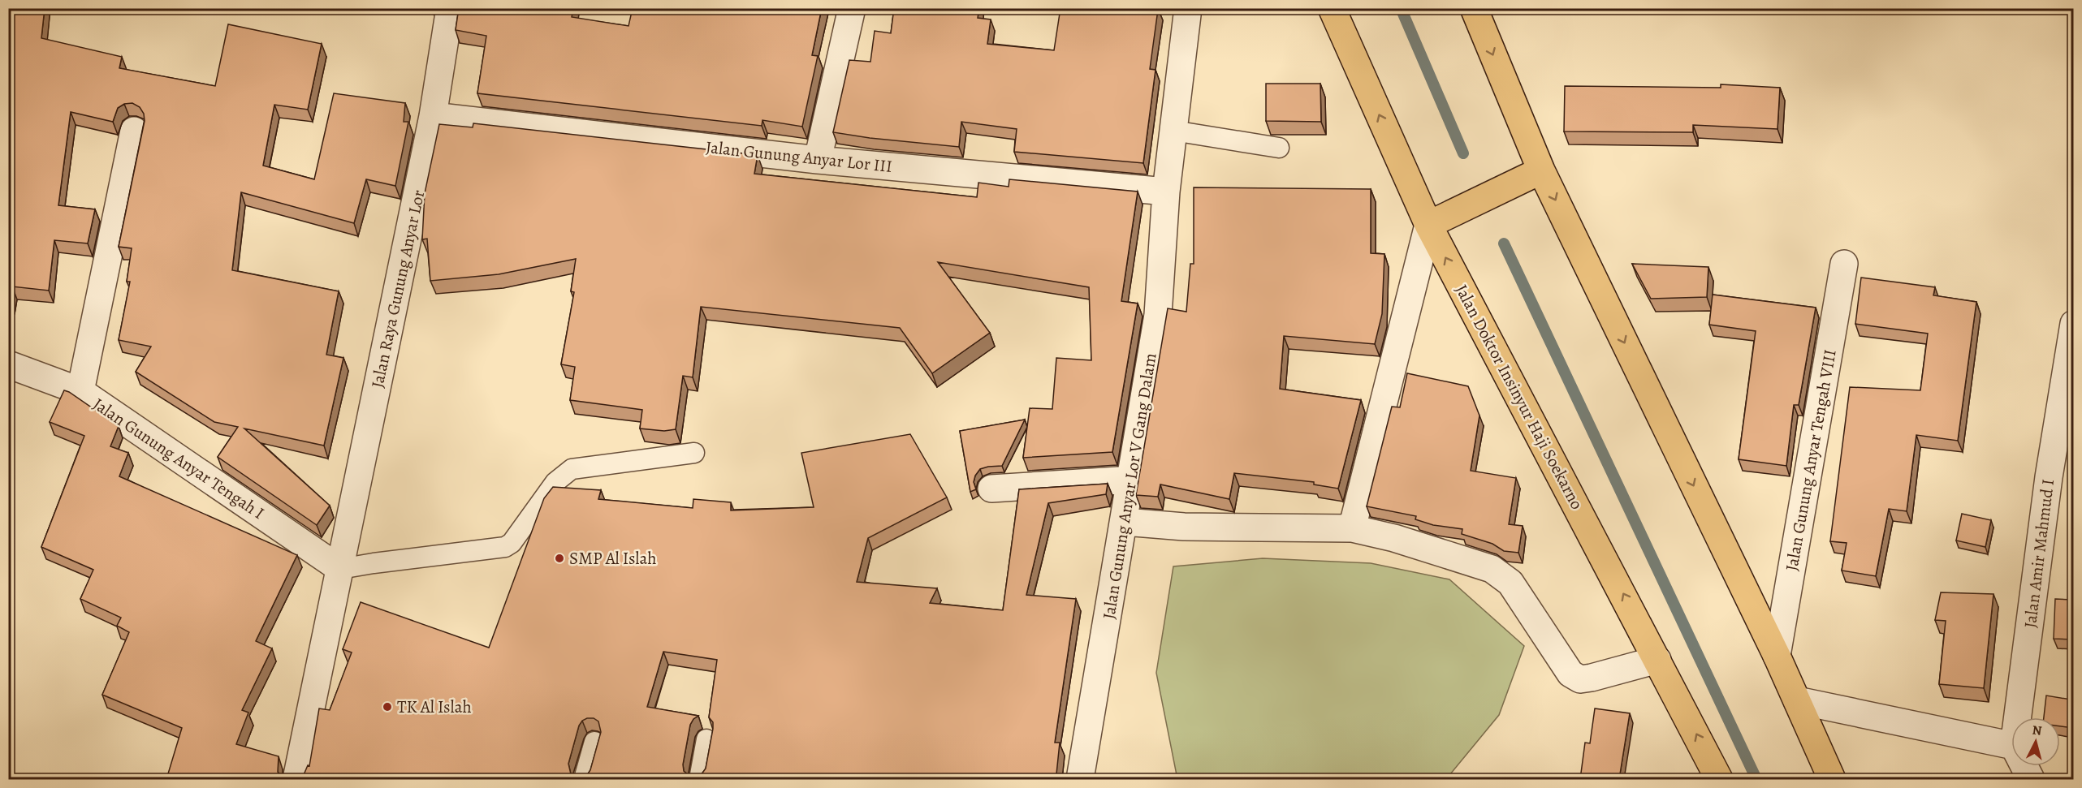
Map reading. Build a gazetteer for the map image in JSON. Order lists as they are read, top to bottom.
{
  "streets": {
    "main road": ["Jalan Doktor Insinyur Haji Soekarno"],
    "street": [
      "Jalan Gunung Anyar Lor III",
      "Jalan Raya Gunung Anyar Lor",
      "Jalan Gunung Anyar Tengah I",
      "Jalan Gunung Anyar Tengah VIII",
      "Jalan Gunung Anyar Lor V Gang Dalam",
      "Jalan Amir Mahmud I"
    ]
  },
  "crossings": [
    ["Jalan Gunung Anyar Lor III", "Jalan Raya Gunung Anyar Lor"],
    ["Jalan Gunung Anyar Lor III", "Jalan Gunung Anyar Lor V Gang Dalam"],
    ["Jalan Raya Gunung Anyar Lor", "Jalan Gunung Anyar Tengah I"]
  ],
  "places": ["SMP Al Islah", "TK Al Islah"],
  "north": "top"
}
